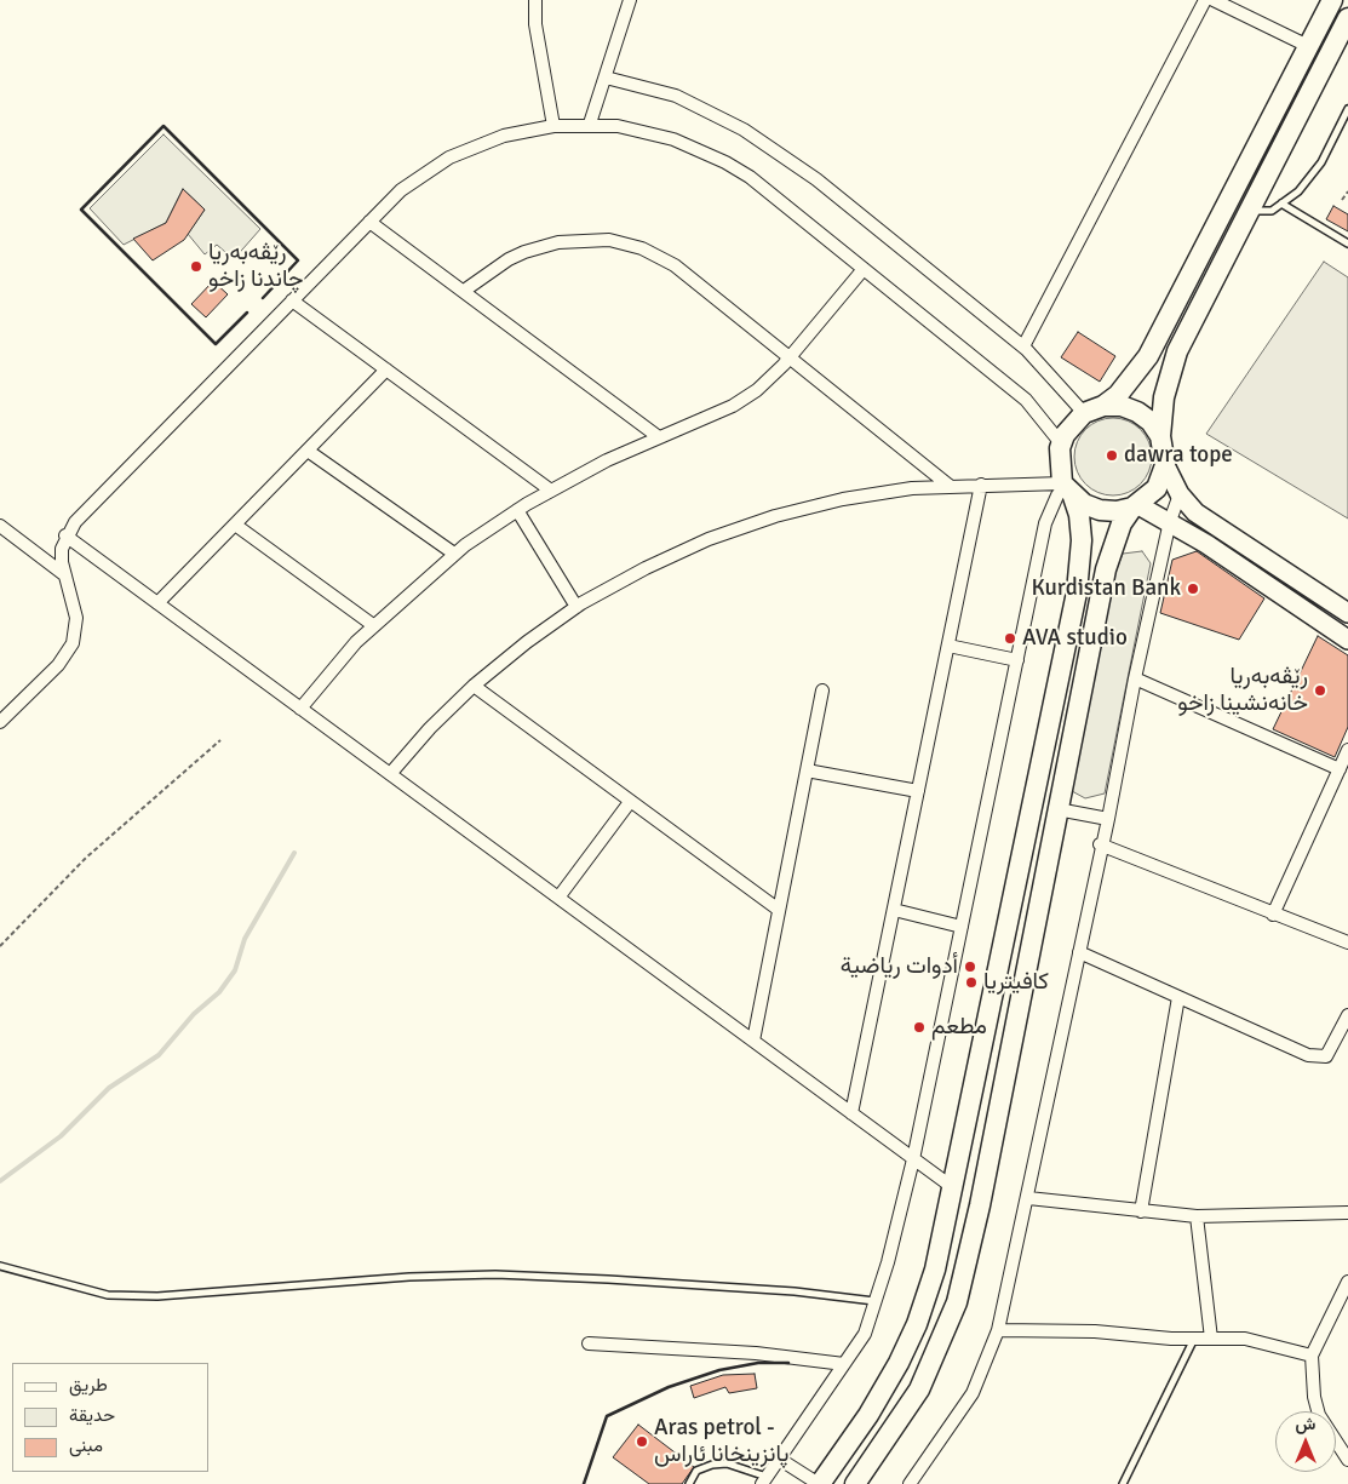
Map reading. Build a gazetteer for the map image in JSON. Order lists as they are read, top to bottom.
{
  "places": [
    "رێڤه‌به‌ريا چاندنا زاخو",
    "dawra tope",
    "Kurdistan Bank",
    "AVA studio",
    "رێڤه‌به‌ريا خانه‌نشينا زاخو",
    "أدوات رياضية",
    "كافيتريا",
    "مطعم",
    "Aras petrol - پانزینخانا ئاراس"
  ],
  "legend": ["طريق", "حديقة", "مبنى"],
  "north": "top"
}
